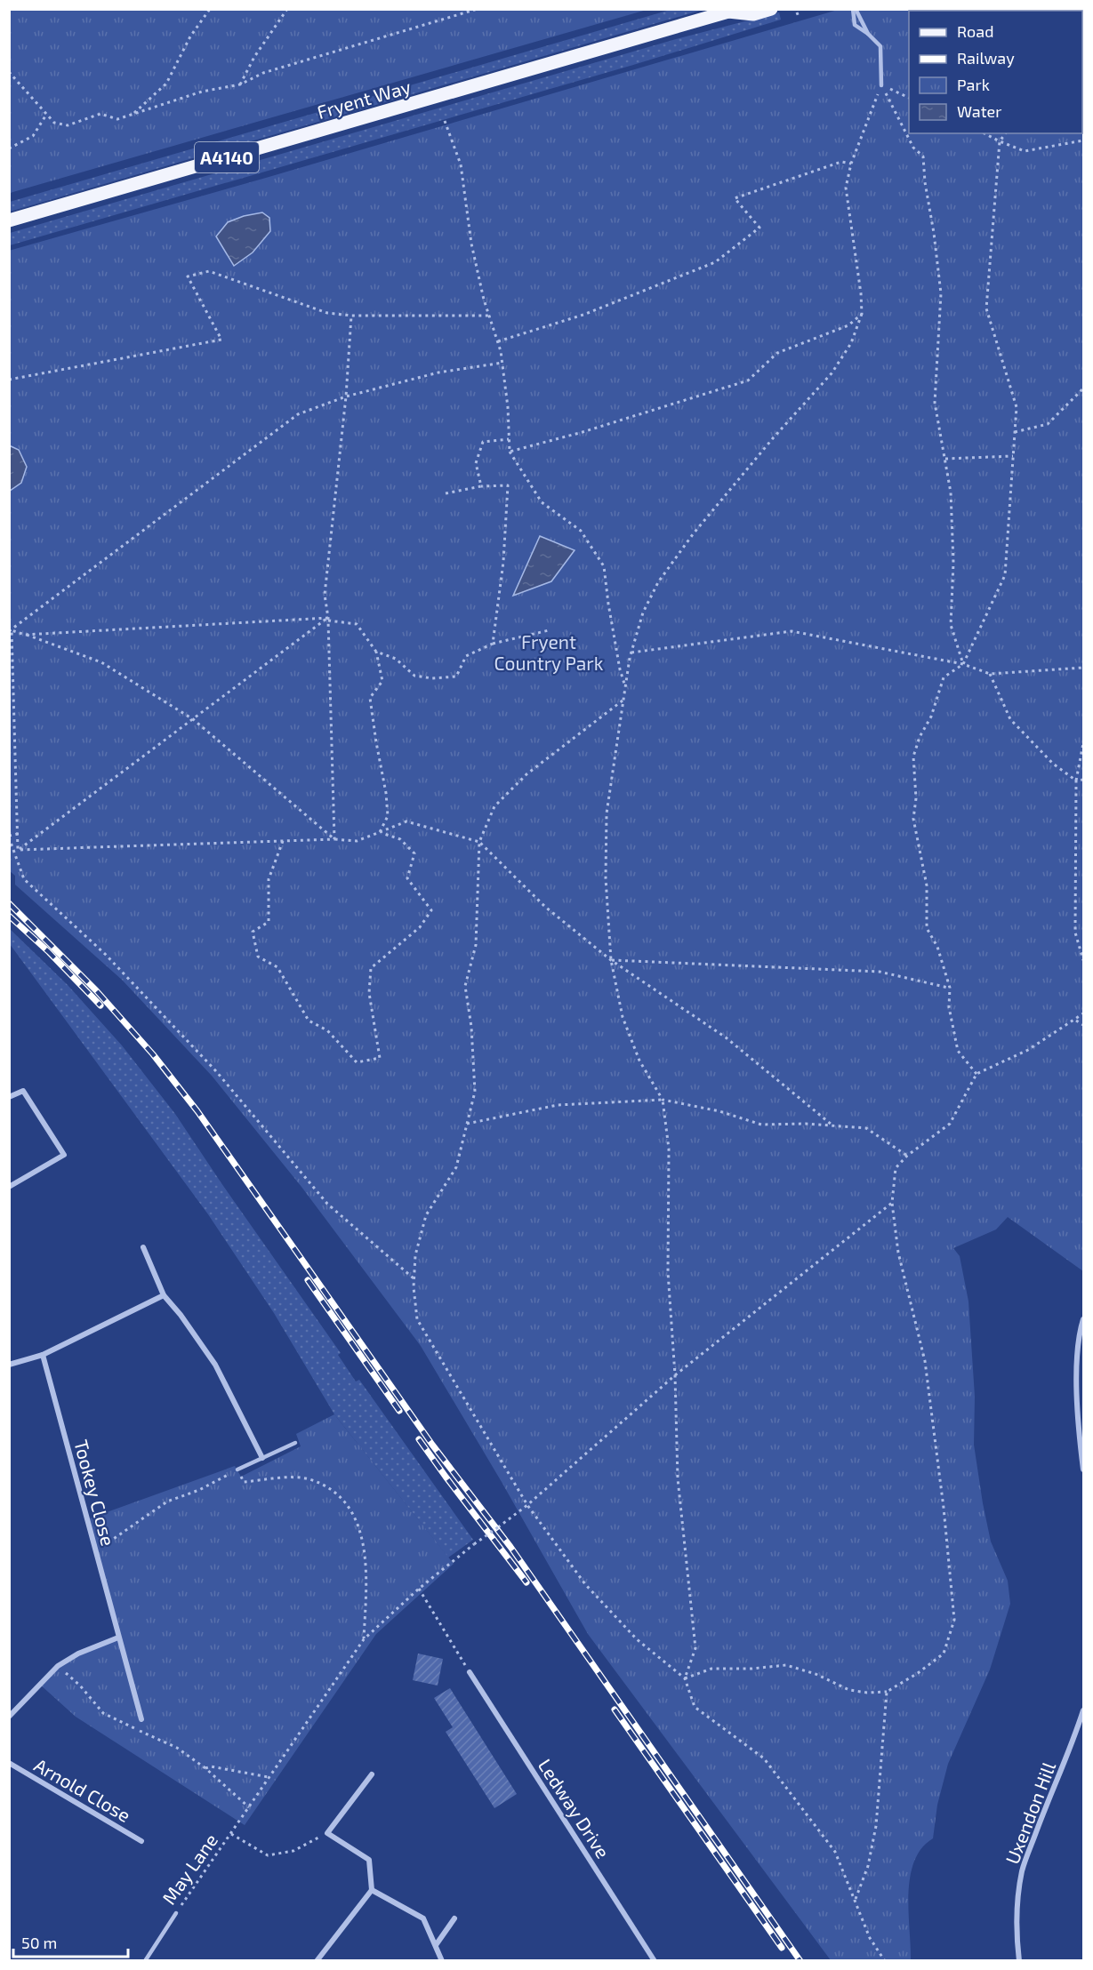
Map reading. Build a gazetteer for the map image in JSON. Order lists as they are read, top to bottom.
{
  "streets": {
    "main road": ["Fryent Way", "A4140"],
    "street": [
      "Tookey Close",
      "Arnold Close",
      "Ledway Drive",
      "Uxendon Hill"
    ],
    "lane": ["May Lane"]
  },
  "parks": ["Fryent Country Park"],
  "legend": [
    "Road",
    "Railway",
    "Park",
    "Water"
  ],
  "scale_bar": "50 m"
}
